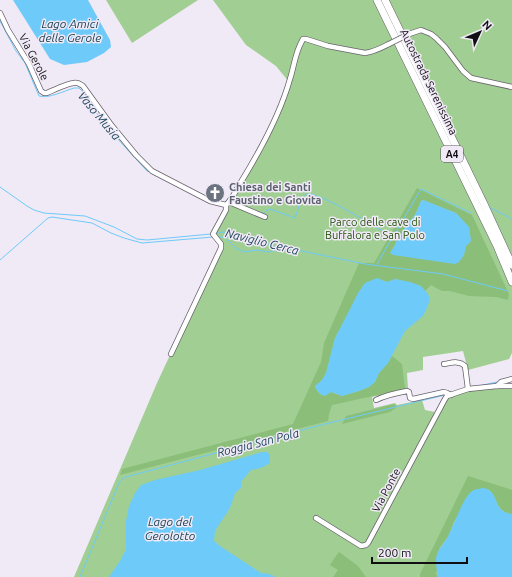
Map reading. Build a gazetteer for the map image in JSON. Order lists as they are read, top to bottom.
{
  "streets": {
    "highway": ["Autostrada Serenissima", "A4"],
    "street": ["Via Gerole", "Via Ponte"]
  },
  "water": [
    "Lago Amici delle Gerole",
    "Vaso Musia",
    "Naviglio Cerca",
    "Roggia San Pola",
    "Lago del Gerolotto"
  ],
  "parks": ["Parco delle cave di Buffalora e San Polo"],
  "places": {
    "church": ["Chiesa dei Santi Faustino e Giovita"]
  },
  "scale_bar": "200 m",
  "north": "top right"
}
